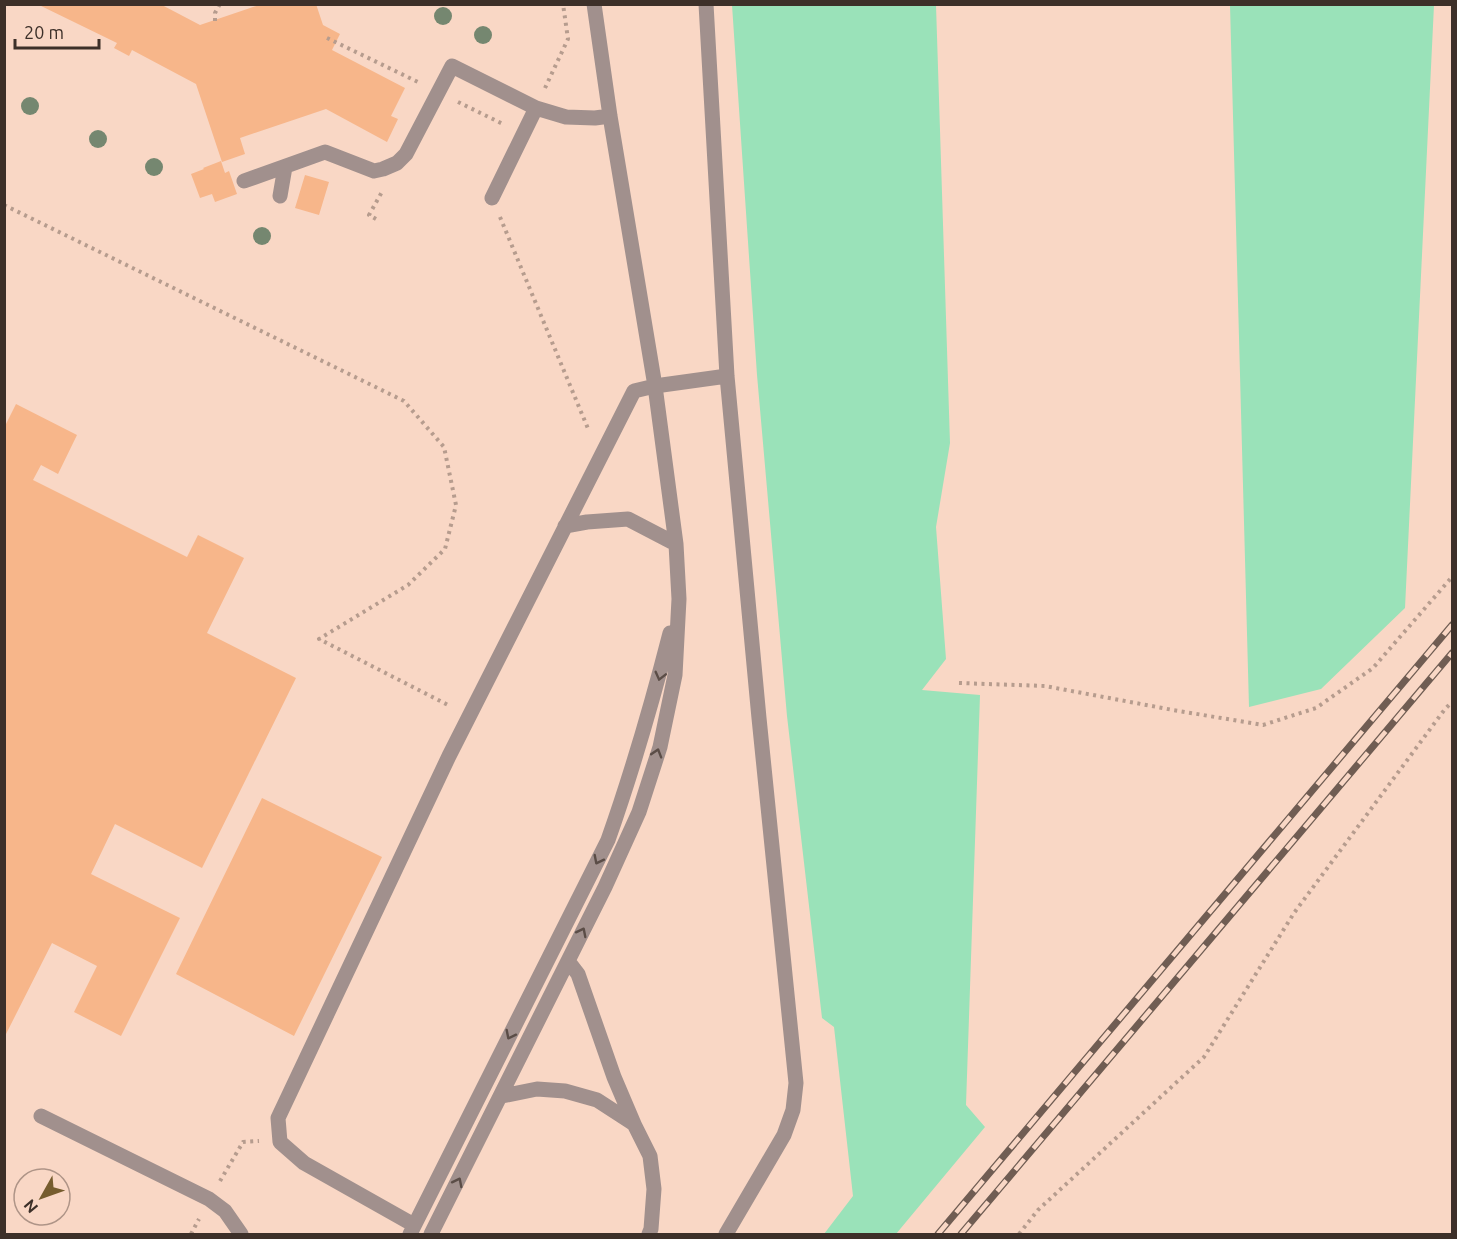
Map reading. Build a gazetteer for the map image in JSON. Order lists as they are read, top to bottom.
{
  "scale_bar": "20 m",
  "north": "bottom left"
}
